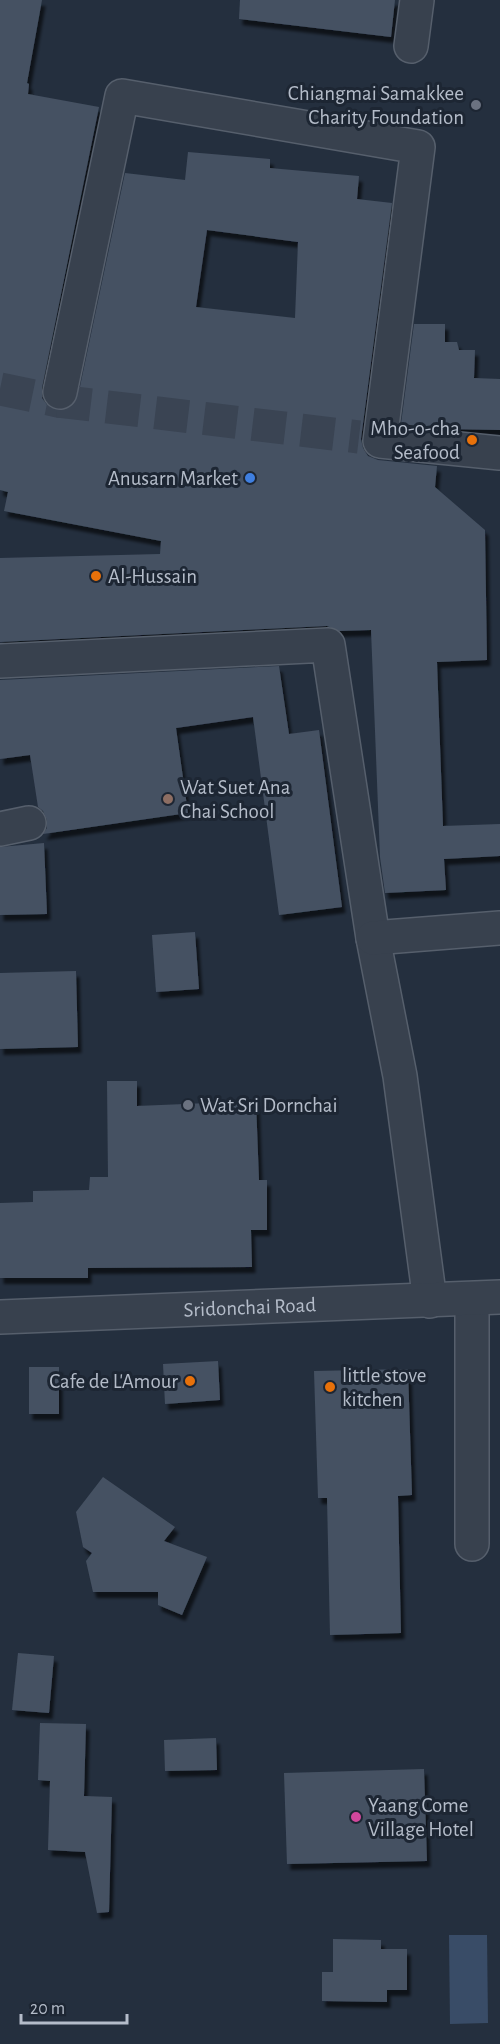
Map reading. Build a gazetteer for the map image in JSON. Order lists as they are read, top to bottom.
{
  "streets": {
    "street": ["Sridonchai Road"]
  },
  "places": [
    "Chiangmai Samakkee Charity Foundation",
    "Mho-o-cha Seafood",
    "Anusarn Market",
    "Al-Hussain",
    "Wat Suet Ana Chai School",
    "Wat Sri Dornchai",
    "Cafe de L'Amour",
    "little stove kitchen",
    "Yaang Come Village Hotel"
  ],
  "scale_bar": "20 m"
}
